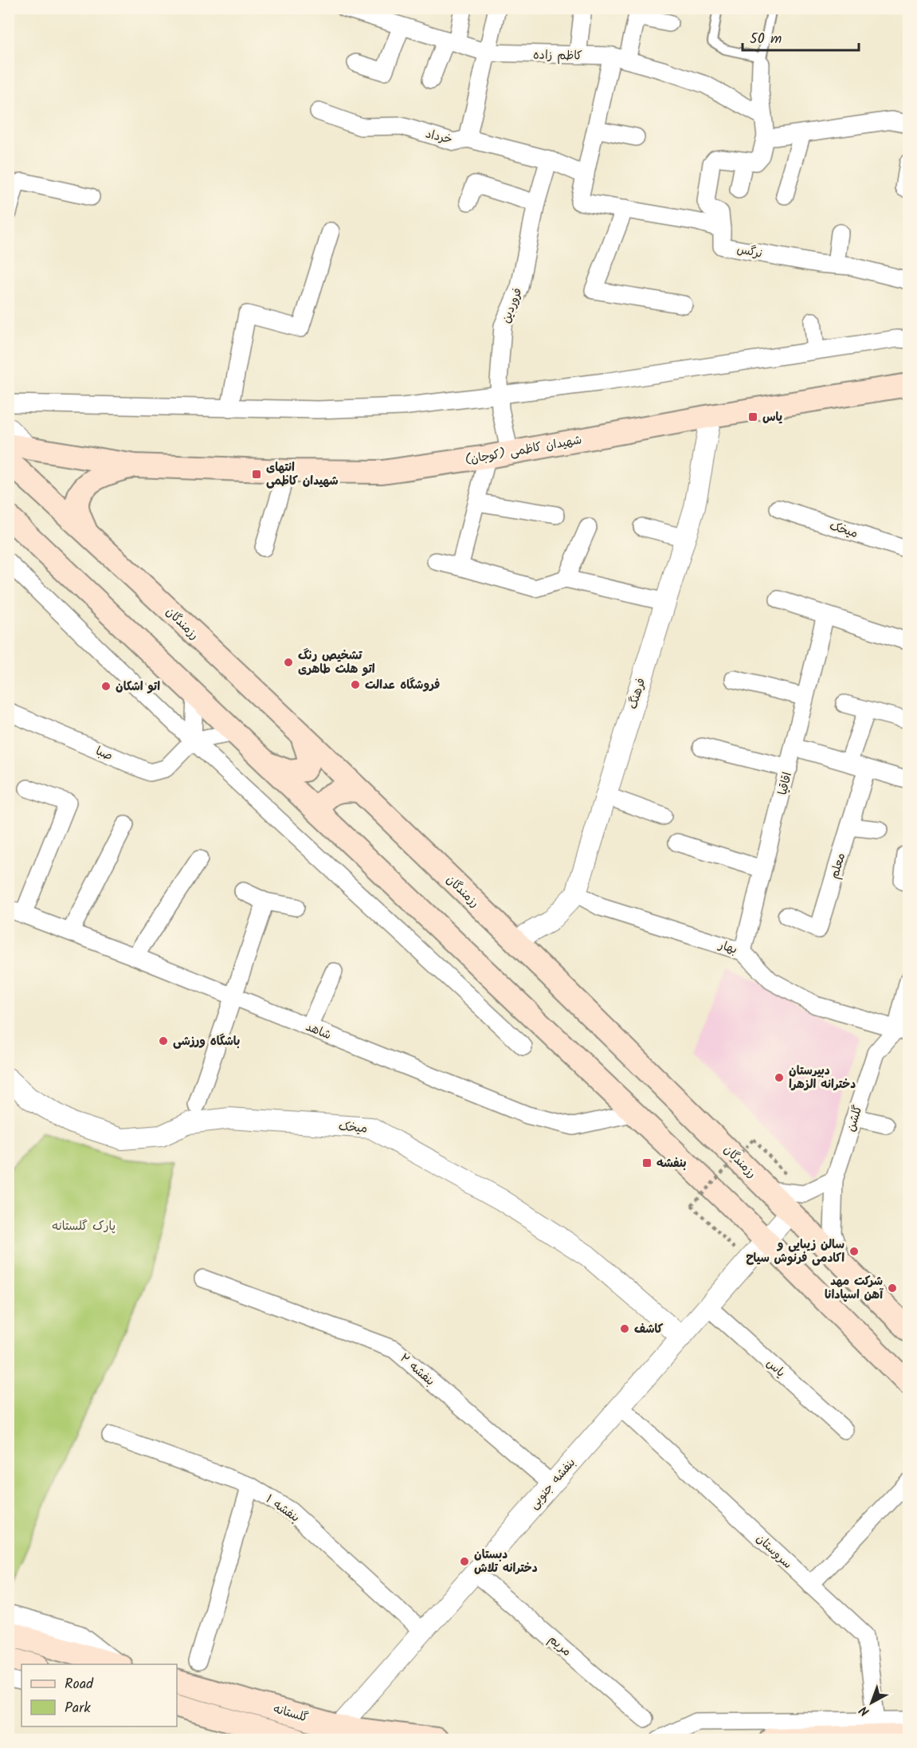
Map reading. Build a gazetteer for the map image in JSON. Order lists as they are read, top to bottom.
{
  "streets": {
    "main road": ["شهیدان کاظمی (کوجان)", "رزمندگان", "گلستانه"],
    "street": [
      "کاظم زاده",
      "خرداد",
      "نرگس",
      "فروردین",
      "میخک",
      "فرهنگ",
      "صبا",
      "اقاقیا",
      "معلم",
      "بهار",
      "شاهد",
      "گلشن",
      "یاس",
      "بنفشه ۲",
      "بنفشه جنوبی",
      "بنفشه ۱",
      "سروستان",
      "مریم"
    ]
  },
  "crossings": [
    ["خرداد", "فروردین"],
    ["فروردین", "شهیدان کاظمی (کوجان)"],
    ["شهیدان کاظمی (کوجان)", "فرهنگ"],
    ["میخک", "بنفشه جنوبی"],
    ["رزمندگان", "فرهنگ"],
    ["رزمندگان", "گلشن"],
    ["رزمندگان", "بنفشه جنوبی"],
    ["فرهنگ", "بهار"],
    ["اقاقیا", "بهار"],
    ["بهار", "گلشن"],
    ["یاس", "بنفشه جنوبی"],
    ["بنفشه ۲", "بنفشه جنوبی"],
    ["بنفشه جنوبی", "بنفشه ۱"],
    ["بنفشه جنوبی", "سروستان"],
    ["بنفشه جنوبی", "مریم"],
    ["بنفشه جنوبی", "گلستانه"]
  ],
  "parks": ["پارک گلستانه"],
  "places": {
    "transit": ["یاس", "انتهای شهیدان کاظمی", "بنفشه"],
    "other": [
      "تشخیص رنگ اتو هلث طاهری",
      "فروشگاه عدالت",
      "اتو اشکان",
      "باشگاه ورزشی",
      "دبيرستان دخترانه الزهرا",
      "سالن زیبایی و اکادمی فرنوش سیاح",
      "شرکت مهد آهن اسپادانا",
      "کاشف",
      "دبستان دخترانه تلاش"
    ]
  },
  "legend": ["Road", "Park"],
  "scale_bar": "50 m",
  "north": "bottom left"
}
